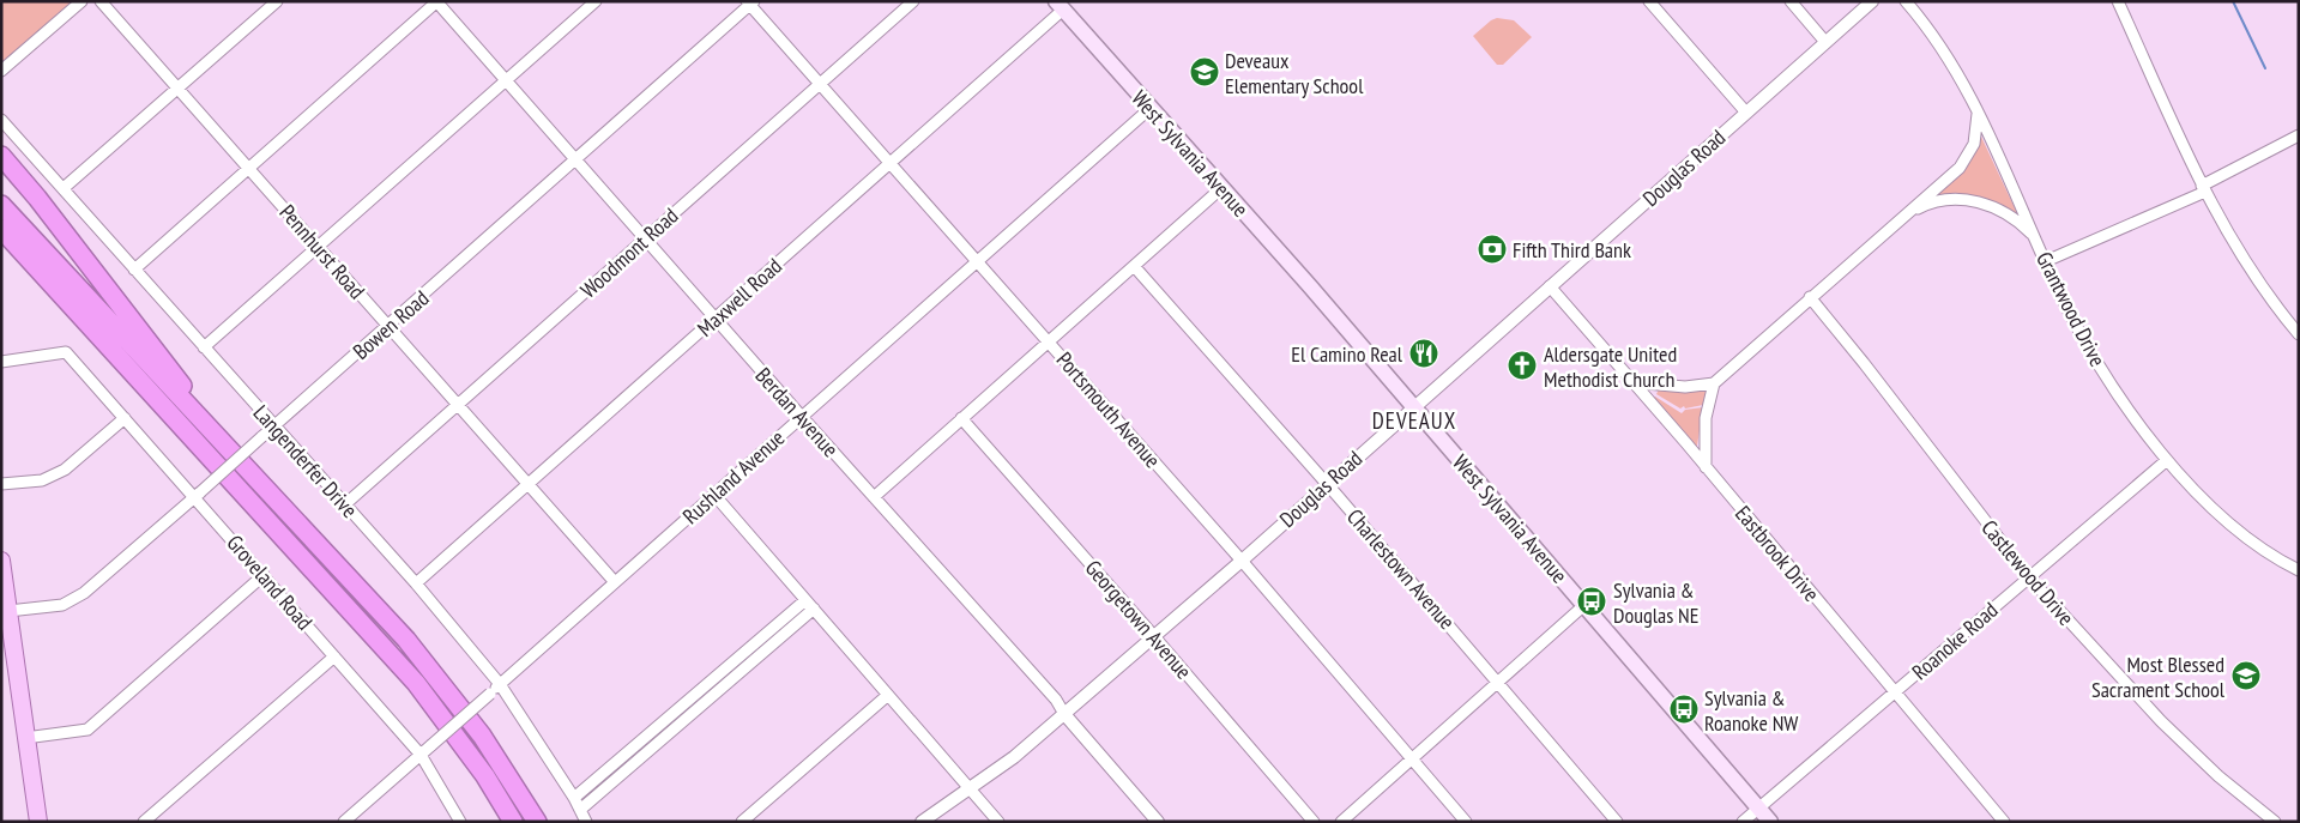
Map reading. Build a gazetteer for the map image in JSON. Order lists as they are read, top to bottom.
{
  "streets": {
    "main road": ["West Sylvania Avenue"],
    "street": [
      "Douglas Road",
      "Pennhurst Road",
      "Woodmont Road",
      "Maxwell Road",
      "Grantwood Drive",
      "Bowen Road",
      "Portsmouth Avenue",
      "Berdan Avenue",
      "Langenderfer Drive",
      "Rushland Avenue",
      "Eastbrook Drive",
      "Charlestown Avenue",
      "Castlewood Drive",
      "Groveland Road",
      "Georgetown Avenue",
      "Roanoke Road"
    ]
  },
  "crossings": [
    ["West Sylvania Avenue", "Douglas Road"],
    ["West Sylvania Avenue", "Maxwell Road"],
    ["West Sylvania Avenue", "Rushland Avenue"],
    ["West Sylvania Avenue", "Roanoke Road"],
    ["Douglas Road", "Portsmouth Avenue"],
    ["Douglas Road", "Berdan Avenue"],
    ["Douglas Road", "Eastbrook Drive"],
    ["Douglas Road", "Charlestown Avenue"],
    ["Douglas Road", "Georgetown Avenue"],
    ["Pennhurst Road", "Woodmont Road"],
    ["Pennhurst Road", "Maxwell Road"],
    ["Pennhurst Road", "Bowen Road"],
    ["Pennhurst Road", "Rushland Avenue"],
    ["Woodmont Road", "Portsmouth Avenue"],
    ["Woodmont Road", "Berdan Avenue"],
    ["Woodmont Road", "Langenderfer Drive"],
    ["Maxwell Road", "Portsmouth Avenue"],
    ["Maxwell Road", "Berdan Avenue"],
    ["Maxwell Road", "Langenderfer Drive"],
    ["Grantwood Drive", "Roanoke Road"],
    ["Bowen Road", "Portsmouth Avenue"],
    ["Bowen Road", "Berdan Avenue"],
    ["Bowen Road", "Langenderfer Drive"],
    ["Bowen Road", "Groveland Road"],
    ["Portsmouth Avenue", "Rushland Avenue"],
    ["Berdan Avenue", "Rushland Avenue"],
    ["Langenderfer Drive", "Rushland Avenue"],
    ["Rushland Avenue", "Groveland Road"],
    ["Eastbrook Drive", "Roanoke Road"],
    ["Castlewood Drive", "Roanoke Road"]
  ],
  "districts": ["DEVEAUX"],
  "places": {
    "school or university": ["Deveaux Elementary School", "Most Blessed Sacrament School"],
    "bank": ["Fifth Third Bank"],
    "restaurant": ["El Camino Real"],
    "church": ["Aldersgate United Methodist Church"],
    "bus stop": ["Sylvania & Douglas NE", "Sylvania & Roanoke NW"]
  }
}
